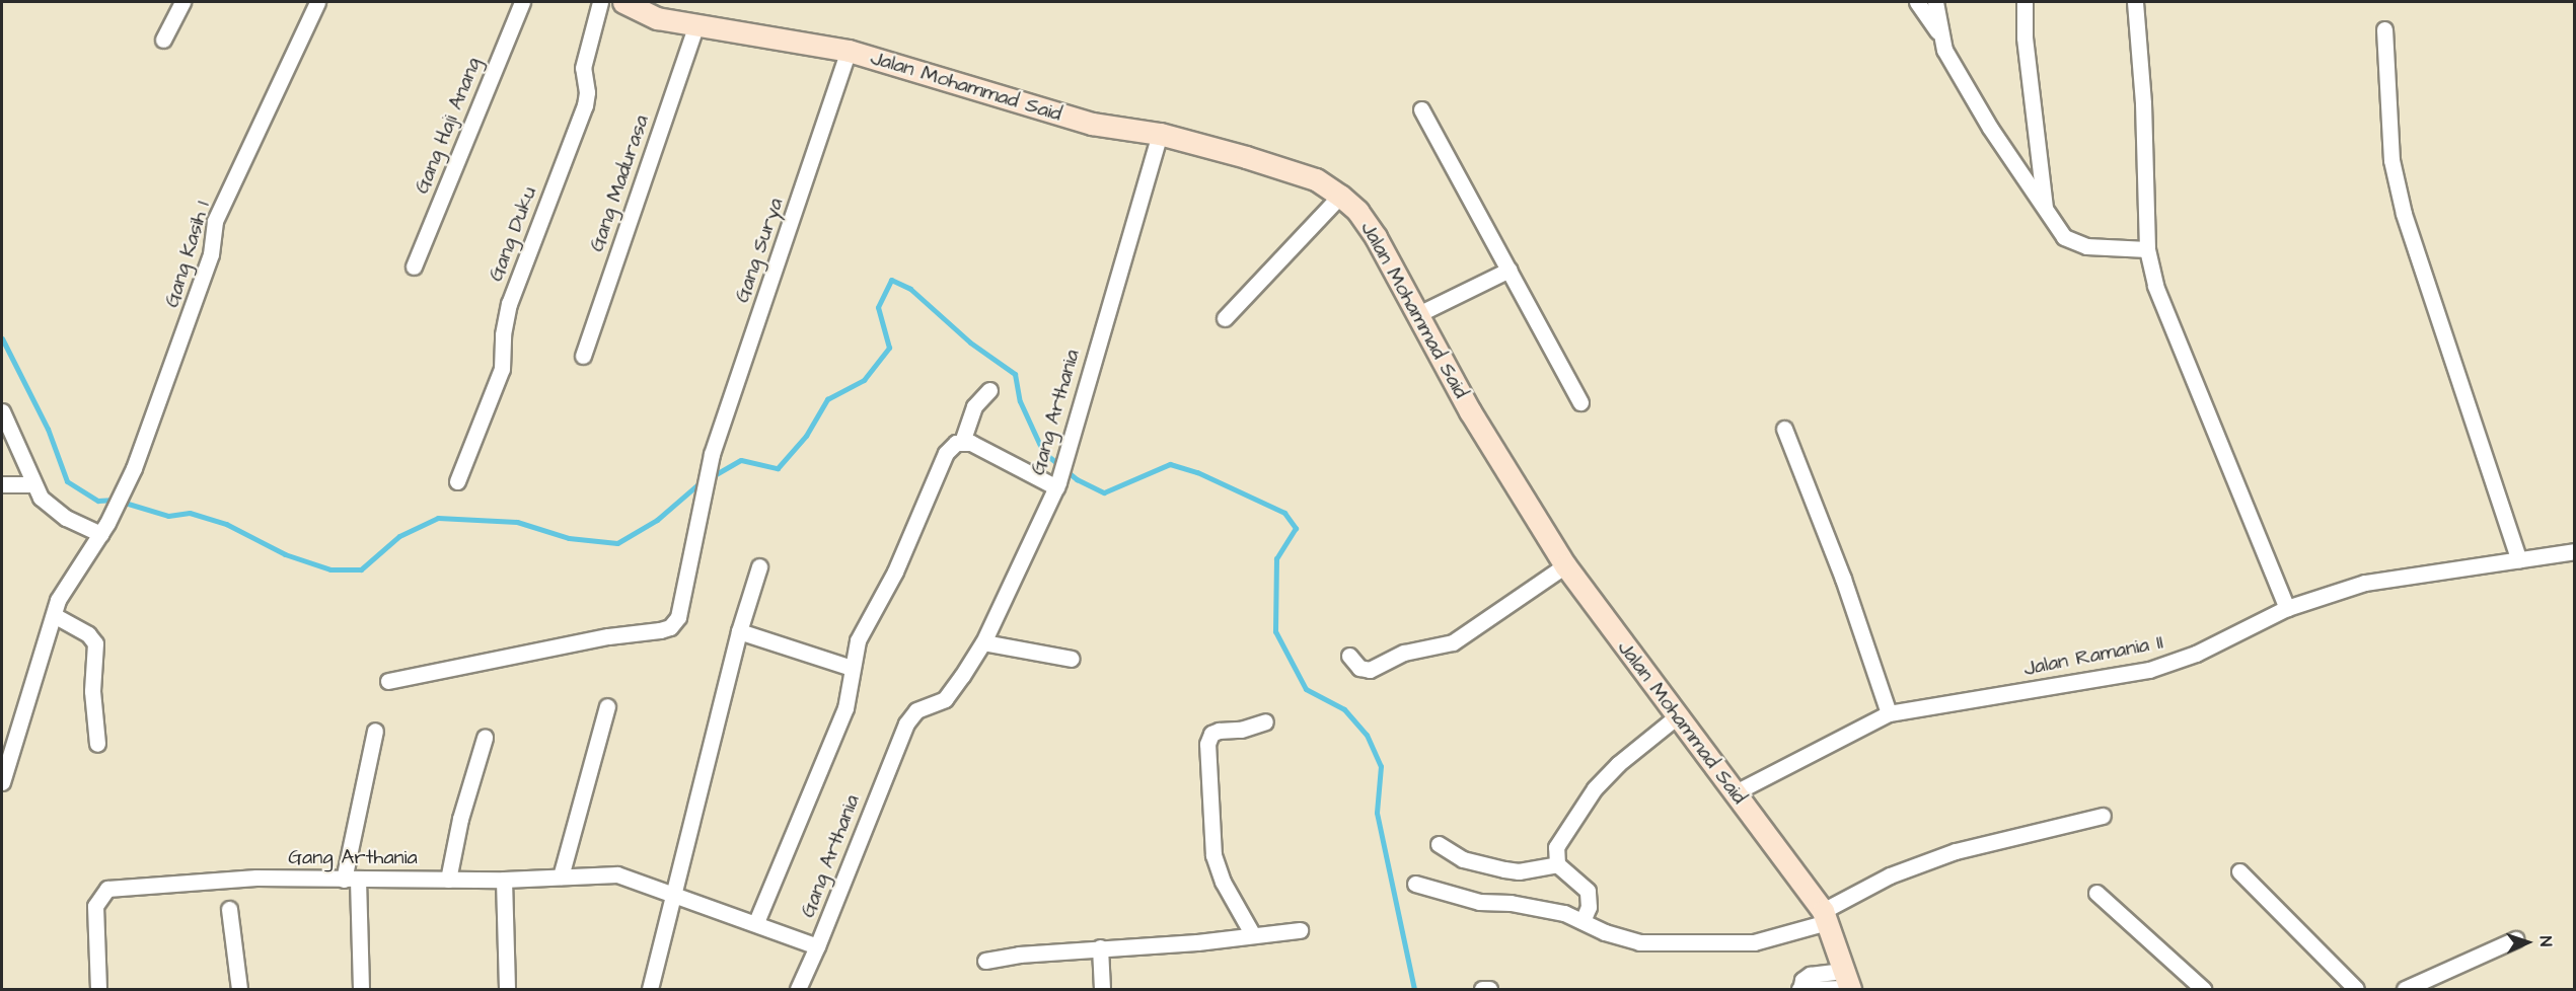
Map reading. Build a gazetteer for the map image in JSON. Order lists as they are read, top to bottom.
{
  "streets": {
    "street": [
      "Jalan Mohammad Said",
      "Gang Haji Anang",
      "Gang Madurasa",
      "Gang Duku",
      "Gang Surya",
      "Gang Kasih 1",
      "Gang Arthania",
      "Jalan Ramania II"
    ]
  },
  "crossings": [
    ["Jalan Mohammad Said", "Gang Madurasa"],
    ["Jalan Mohammad Said", "Gang Surya"],
    ["Jalan Mohammad Said", "Gang Arthania"],
    ["Jalan Mohammad Said", "Jalan Ramania II"]
  ],
  "north": "right"
}
